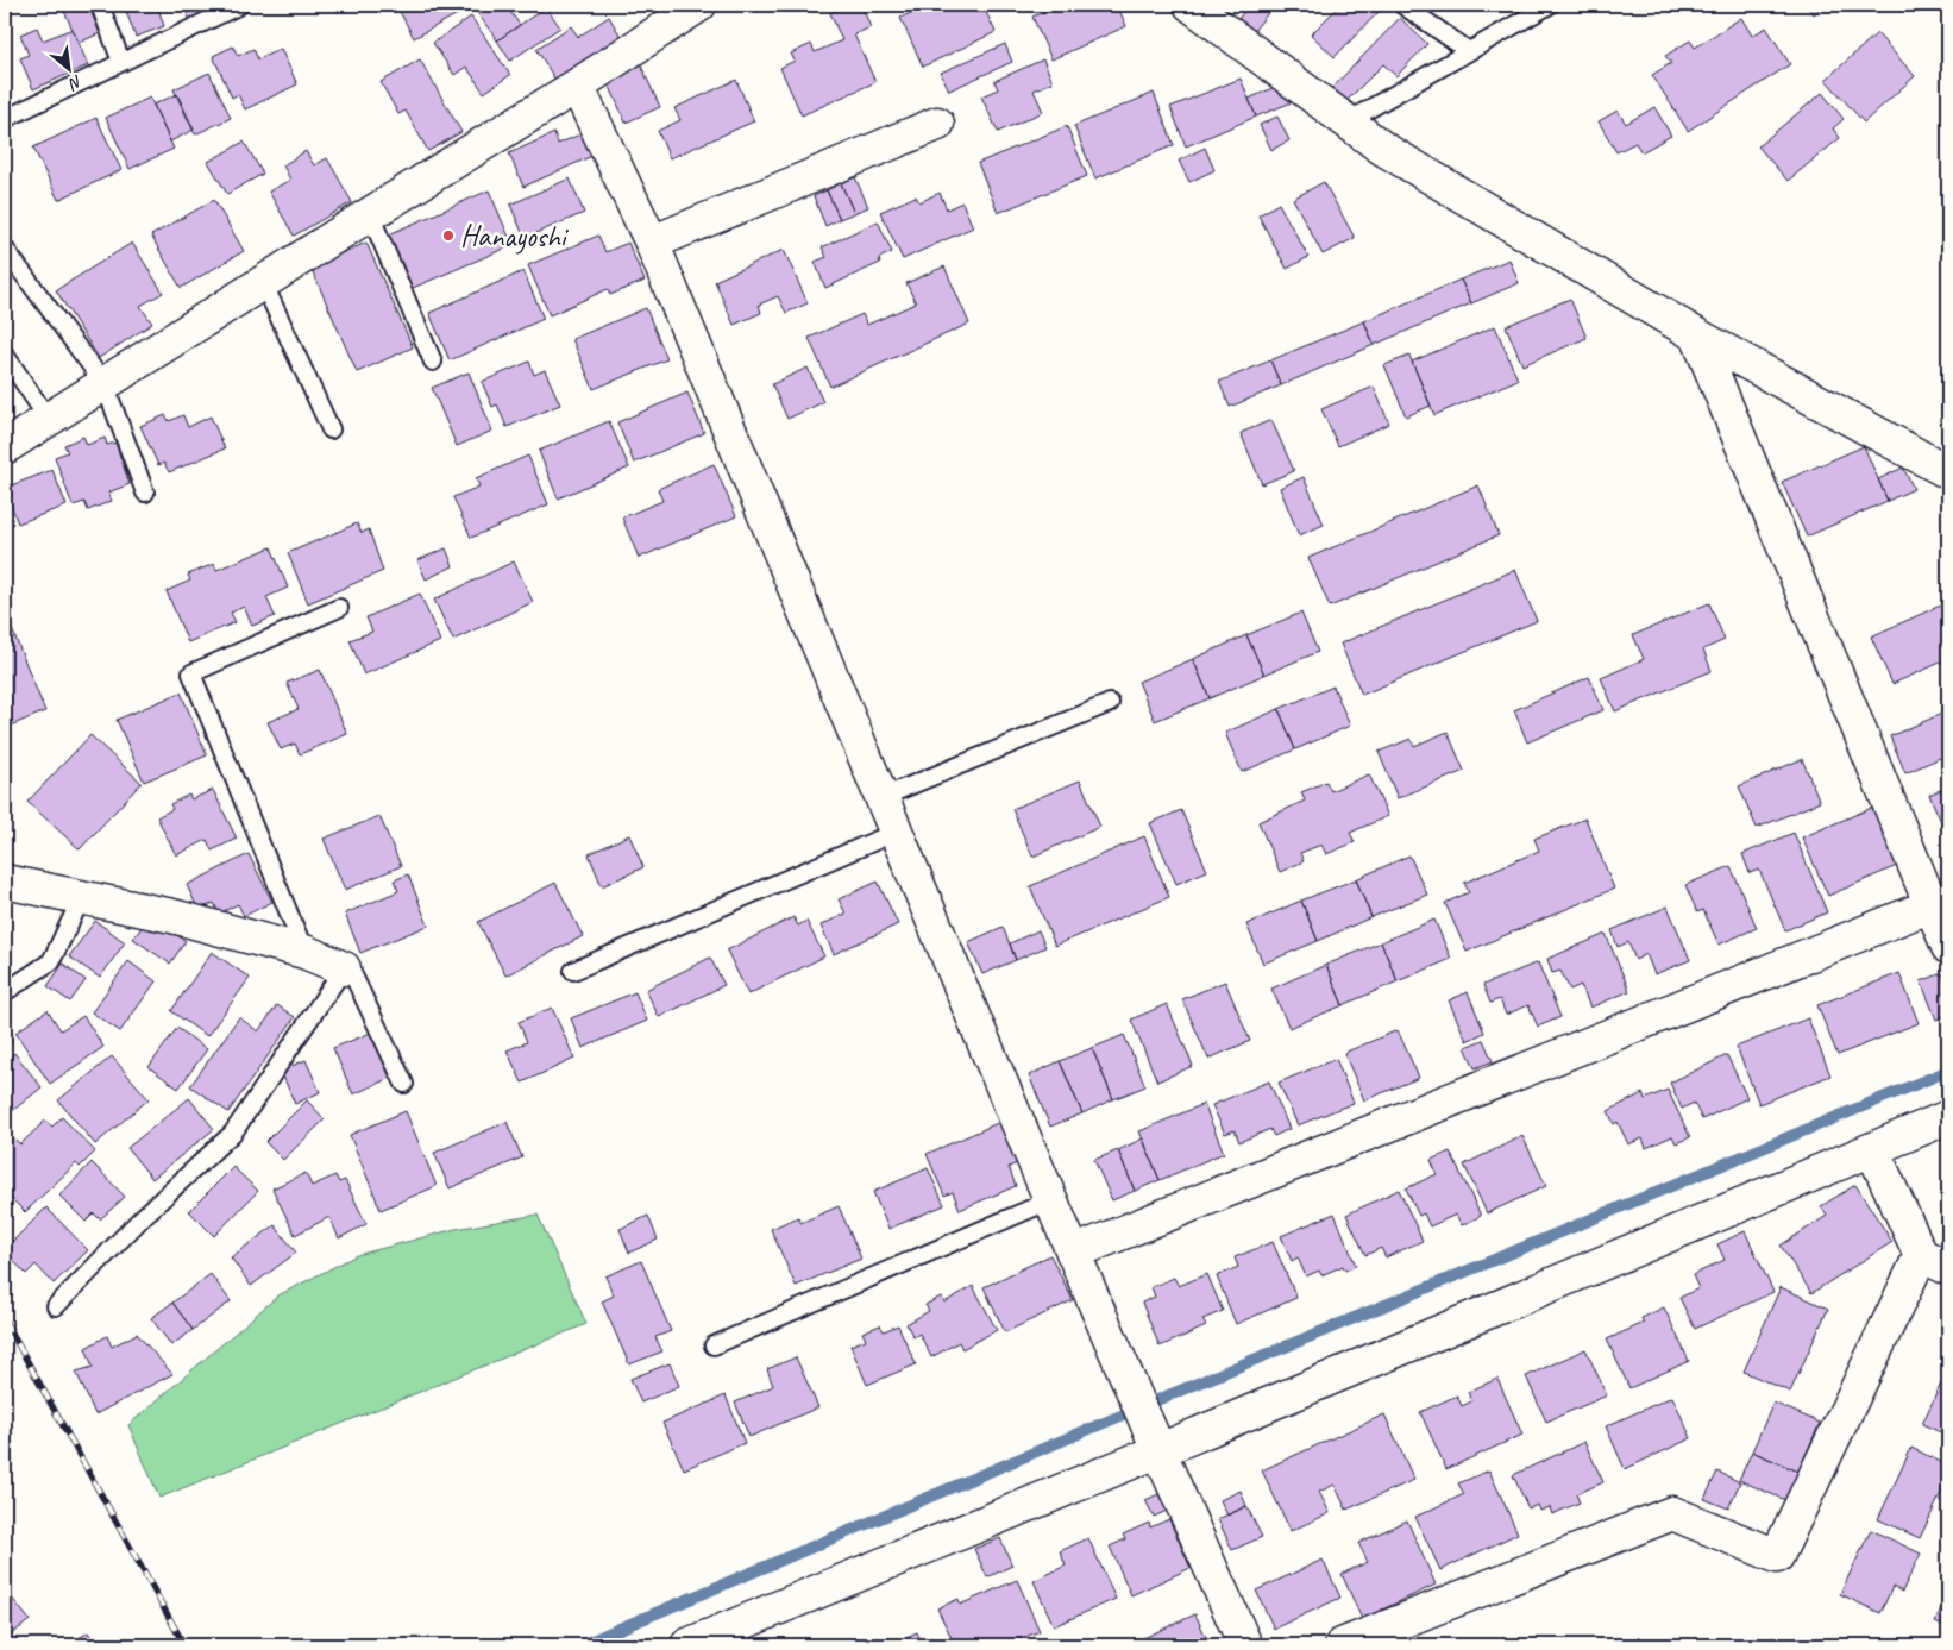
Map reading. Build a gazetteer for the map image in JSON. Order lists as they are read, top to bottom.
{
  "places": ["Hanayoshi"],
  "north": "bottom right"
}
